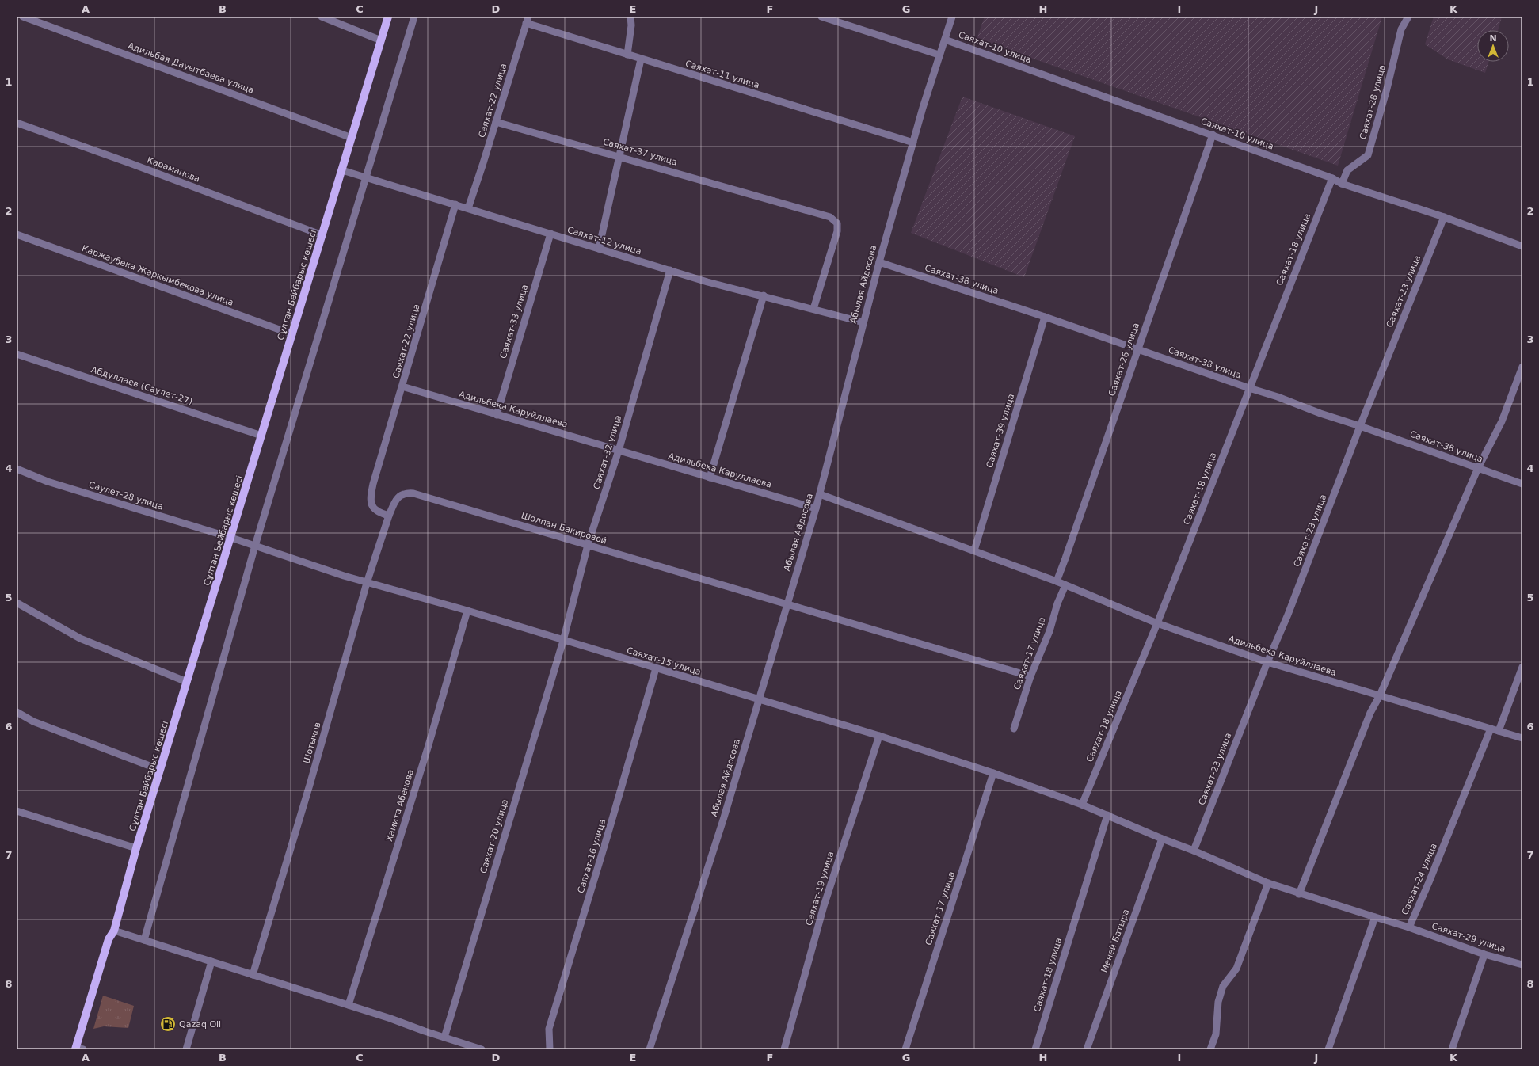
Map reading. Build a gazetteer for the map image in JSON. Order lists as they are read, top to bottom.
{
  "streets": {
    "main road": ["Сұлтан Бейбарыс көшесі"],
    "street": [
      "Саяхат-10 улица",
      "Адильбая Дауытбаева улица",
      "Саяхат-11 улица",
      "Саяхат-22 улица",
      "Саяхат-28 улица",
      "Саяхат-37 улица",
      "Караманова",
      "Саяхат-12 улица",
      "Саяхат-18 улица",
      "Каржаубека Жаркымбекова улица",
      "Саяхат-38 улица",
      "Абылая Айдосова",
      "Саяхат-23 улица",
      "Саяхат-33 улица",
      "Саяхат-26 улица",
      "Абдуллаев (Саулет-27)",
      "Адильбека Каруйллаева",
      "Саяхат-39 улица",
      "Саяхат-32 улица",
      "Адильбека Каруллаева",
      "Саулет-28 улица",
      "Шолпан Бакировой",
      "Саяхат-17 улица",
      "Саяхат-15 улица",
      "Шотыков",
      "Хамита Абенова",
      "Саяхат-20 улица",
      "Саяхат-16 улица",
      "Саяхат-24 улица",
      "Саяхат-19 улица",
      "Саяхат-29 улица",
      "Меней Батыра"
    ]
  },
  "crossings": [
    ["Саяхат-10 улица", "Саяхат-28 улица"],
    ["Саяхат-10 улица", "Саяхат-18 улица"],
    ["Саяхат-10 улица", "Абылая Айдосова"],
    ["Саяхат-10 улица", "Саяхат-23 улица"],
    ["Саяхат-10 улица", "Саяхат-26 улица"],
    ["Адильбая Дауытбаева улица", "Сұлтан Бейбарыс көшесі"],
    ["Саяхат-11 улица", "Саяхат-22 улица"],
    ["Саяхат-11 улица", "Абылая Айдосова"],
    ["Саяхат-22 улица", "Саяхат-37 улица"],
    ["Саяхат-22 улица", "Саяхат-12 улица"],
    ["Саяхат-22 улица", "Адильбека Каруйллаева"],
    ["Саяхат-22 улица", "Шолпан Бакировой"],
    ["Саяхат-22 улица", "Шотыков"],
    ["Саяхат-37 улица", "Саяхат-12 улица"],
    ["Караманова", "Сұлтан Бейбарыс көшесі"],
    ["Саяхат-12 улица", "Абылая Айдосова"],
    ["Саяхат-12 улица", "Сұлтан Бейбарыс көшесі"],
    ["Саяхат-12 улица", "Саяхат-33 улица"],
    ["Саяхат-12 улица", "Саяхат-32 улица"],
    ["Саяхат-18 улица", "Саяхат-38 улица"],
    ["Саяхат-18 улица", "Адильбека Каруйллаева"],
    ["Саяхат-18 улица", "Саяхат-15 улица"],
    ["Саяхат-18 улица", "Саяхат-24 улица"],
    ["Каржаубека Жаркымбекова улица", "Сұлтан Бейбарыс көшесі"],
    ["Саяхат-38 улица", "Абылая Айдосова"],
    ["Саяхат-38 улица", "Саяхат-23 улица"],
    ["Саяхат-38 улица", "Саяхат-26 улица"],
    ["Саяхат-38 улица", "Саяхат-39 улица"],
    ["Абылая Айдосова", "Адильбека Каруллаева"],
    ["Абылая Айдосова", "Шолпан Бакировой"],
    ["Абылая Айдосова", "Саяхат-15 улица"],
    ["Сұлтан Бейбарыс көшесі", "Абдуллаев (Саулет-27)"],
    ["Сұлтан Бейбарыс көшесі", "Саулет-28 улица"],
    ["Саяхат-23 улица", "Адильбека Каруйллаева"],
    ["Саяхат-23 улица", "Саяхат-24 улица"],
    ["Саяхат-33 улица", "Адильбека Каруйллаева"],
    ["Адильбека Каруйллаева", "Саяхат-32 улица"],
    ["Адильбека Каруйллаева", "Адильбека Каруллаева"],
    ["Адильбека Каруйллаева", "Саяхат-17 улица"],
    ["Адильбека Каруйллаева", "Саяхат-24 улица"],
    ["Саяхат-32 улица", "Адильбека Каруллаева"],
    ["Саяхат-32 улица", "Шолпан Бакировой"],
    ["Саяхат-32 улица", "Саяхат-15 улица"],
    ["Саяхат-32 улица", "Саяхат-20 улица"],
    ["Саулет-28 улица", "Саяхат-15 улица"],
    ["Саулет-28 улица", "Шотыков"],
    ["Шолпан Бакировой", "Саяхат-17 улица"],
    ["Шолпан Бакировой", "Шотыков"],
    ["Саяхат-17 улица", "Саяхат-15 улица"],
    ["Саяхат-15 улица", "Шотыков"],
    ["Саяхат-15 улица", "Хамита Абенова"],
    ["Саяхат-15 улица", "Саяхат-20 улица"],
    ["Саяхат-15 улица", "Саяхат-16 улица"],
    ["Саяхат-15 улица", "Саяхат-24 улица"],
    ["Саяхат-15 улица", "Саяхат-19 улица"],
    ["Саяхат-24 улица", "Саяхат-29 улица"],
    ["Саяхат-24 улица", "Меней Батыра"]
  ],
  "places": {
    "fuel station": ["Qazaq Oil"]
  },
  "north": "top",
  "grid": {
    "columns": [
      "A",
      "B",
      "C",
      "D",
      "E",
      "F",
      "G",
      "H",
      "I",
      "J",
      "K"
    ],
    "rows": [
      "1",
      "2",
      "3",
      "4",
      "5",
      "6",
      "7",
      "8"
    ]
  }
}
